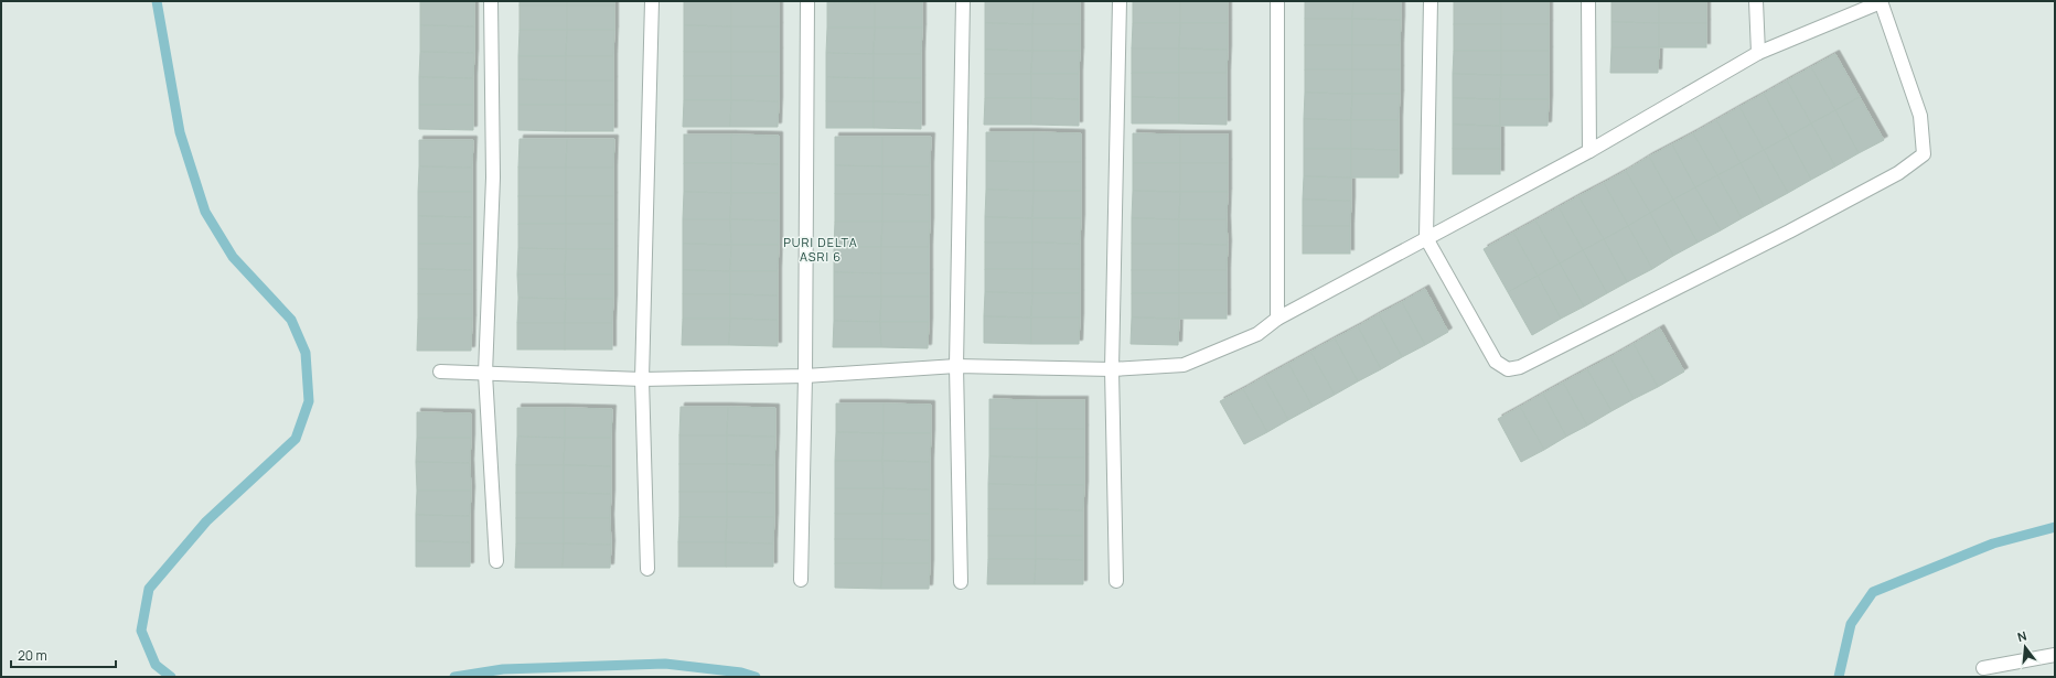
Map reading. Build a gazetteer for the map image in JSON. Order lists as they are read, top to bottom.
{
  "districts": ["PURI DELTA ASRI 6"],
  "scale_bar": "20 m",
  "north": "top"
}
